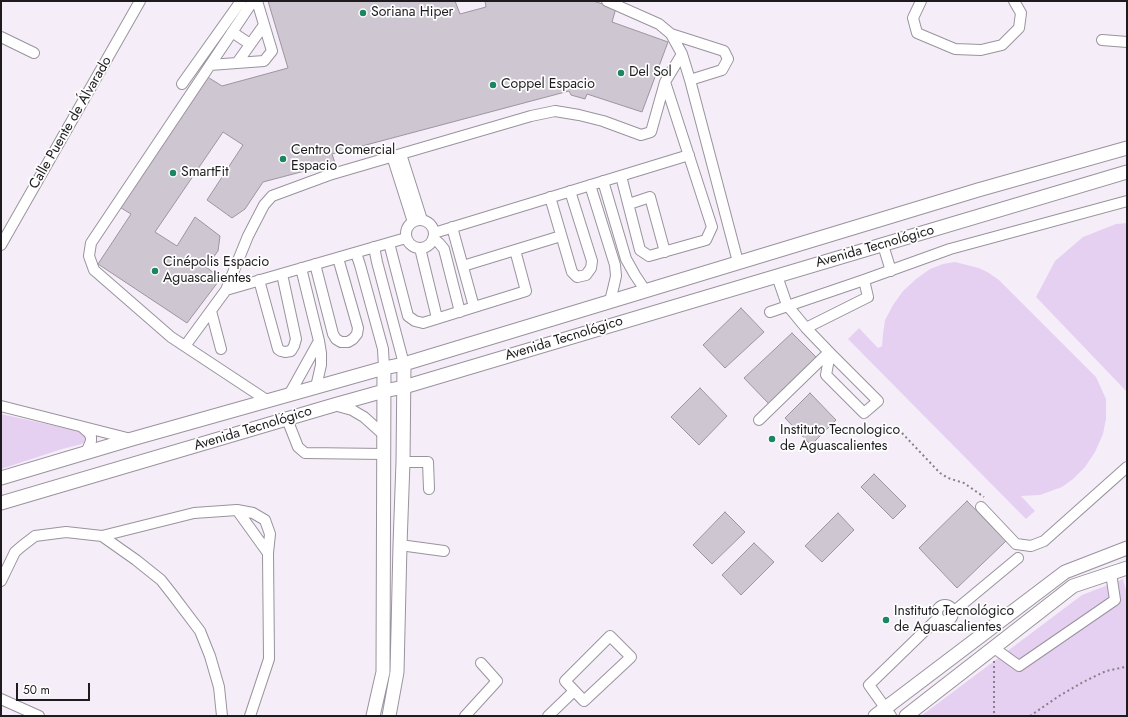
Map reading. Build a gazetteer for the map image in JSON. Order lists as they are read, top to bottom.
{
  "streets": {
    "main road": ["Avenida Tecnológico"],
    "street": ["Calle Puente de Álvarado"]
  },
  "places": [
    "Soriana Hiper",
    "Del Sol",
    "Coppel Espacio",
    "Centro Comercial Espacio",
    "SmartFit",
    "Cinépolis Espacio Aguascalientes",
    "Instituto Tecnologico de Aguascalientes",
    "Instituto Tecnológico de Aguascalientes"
  ],
  "scale_bar": "50 m"
}
